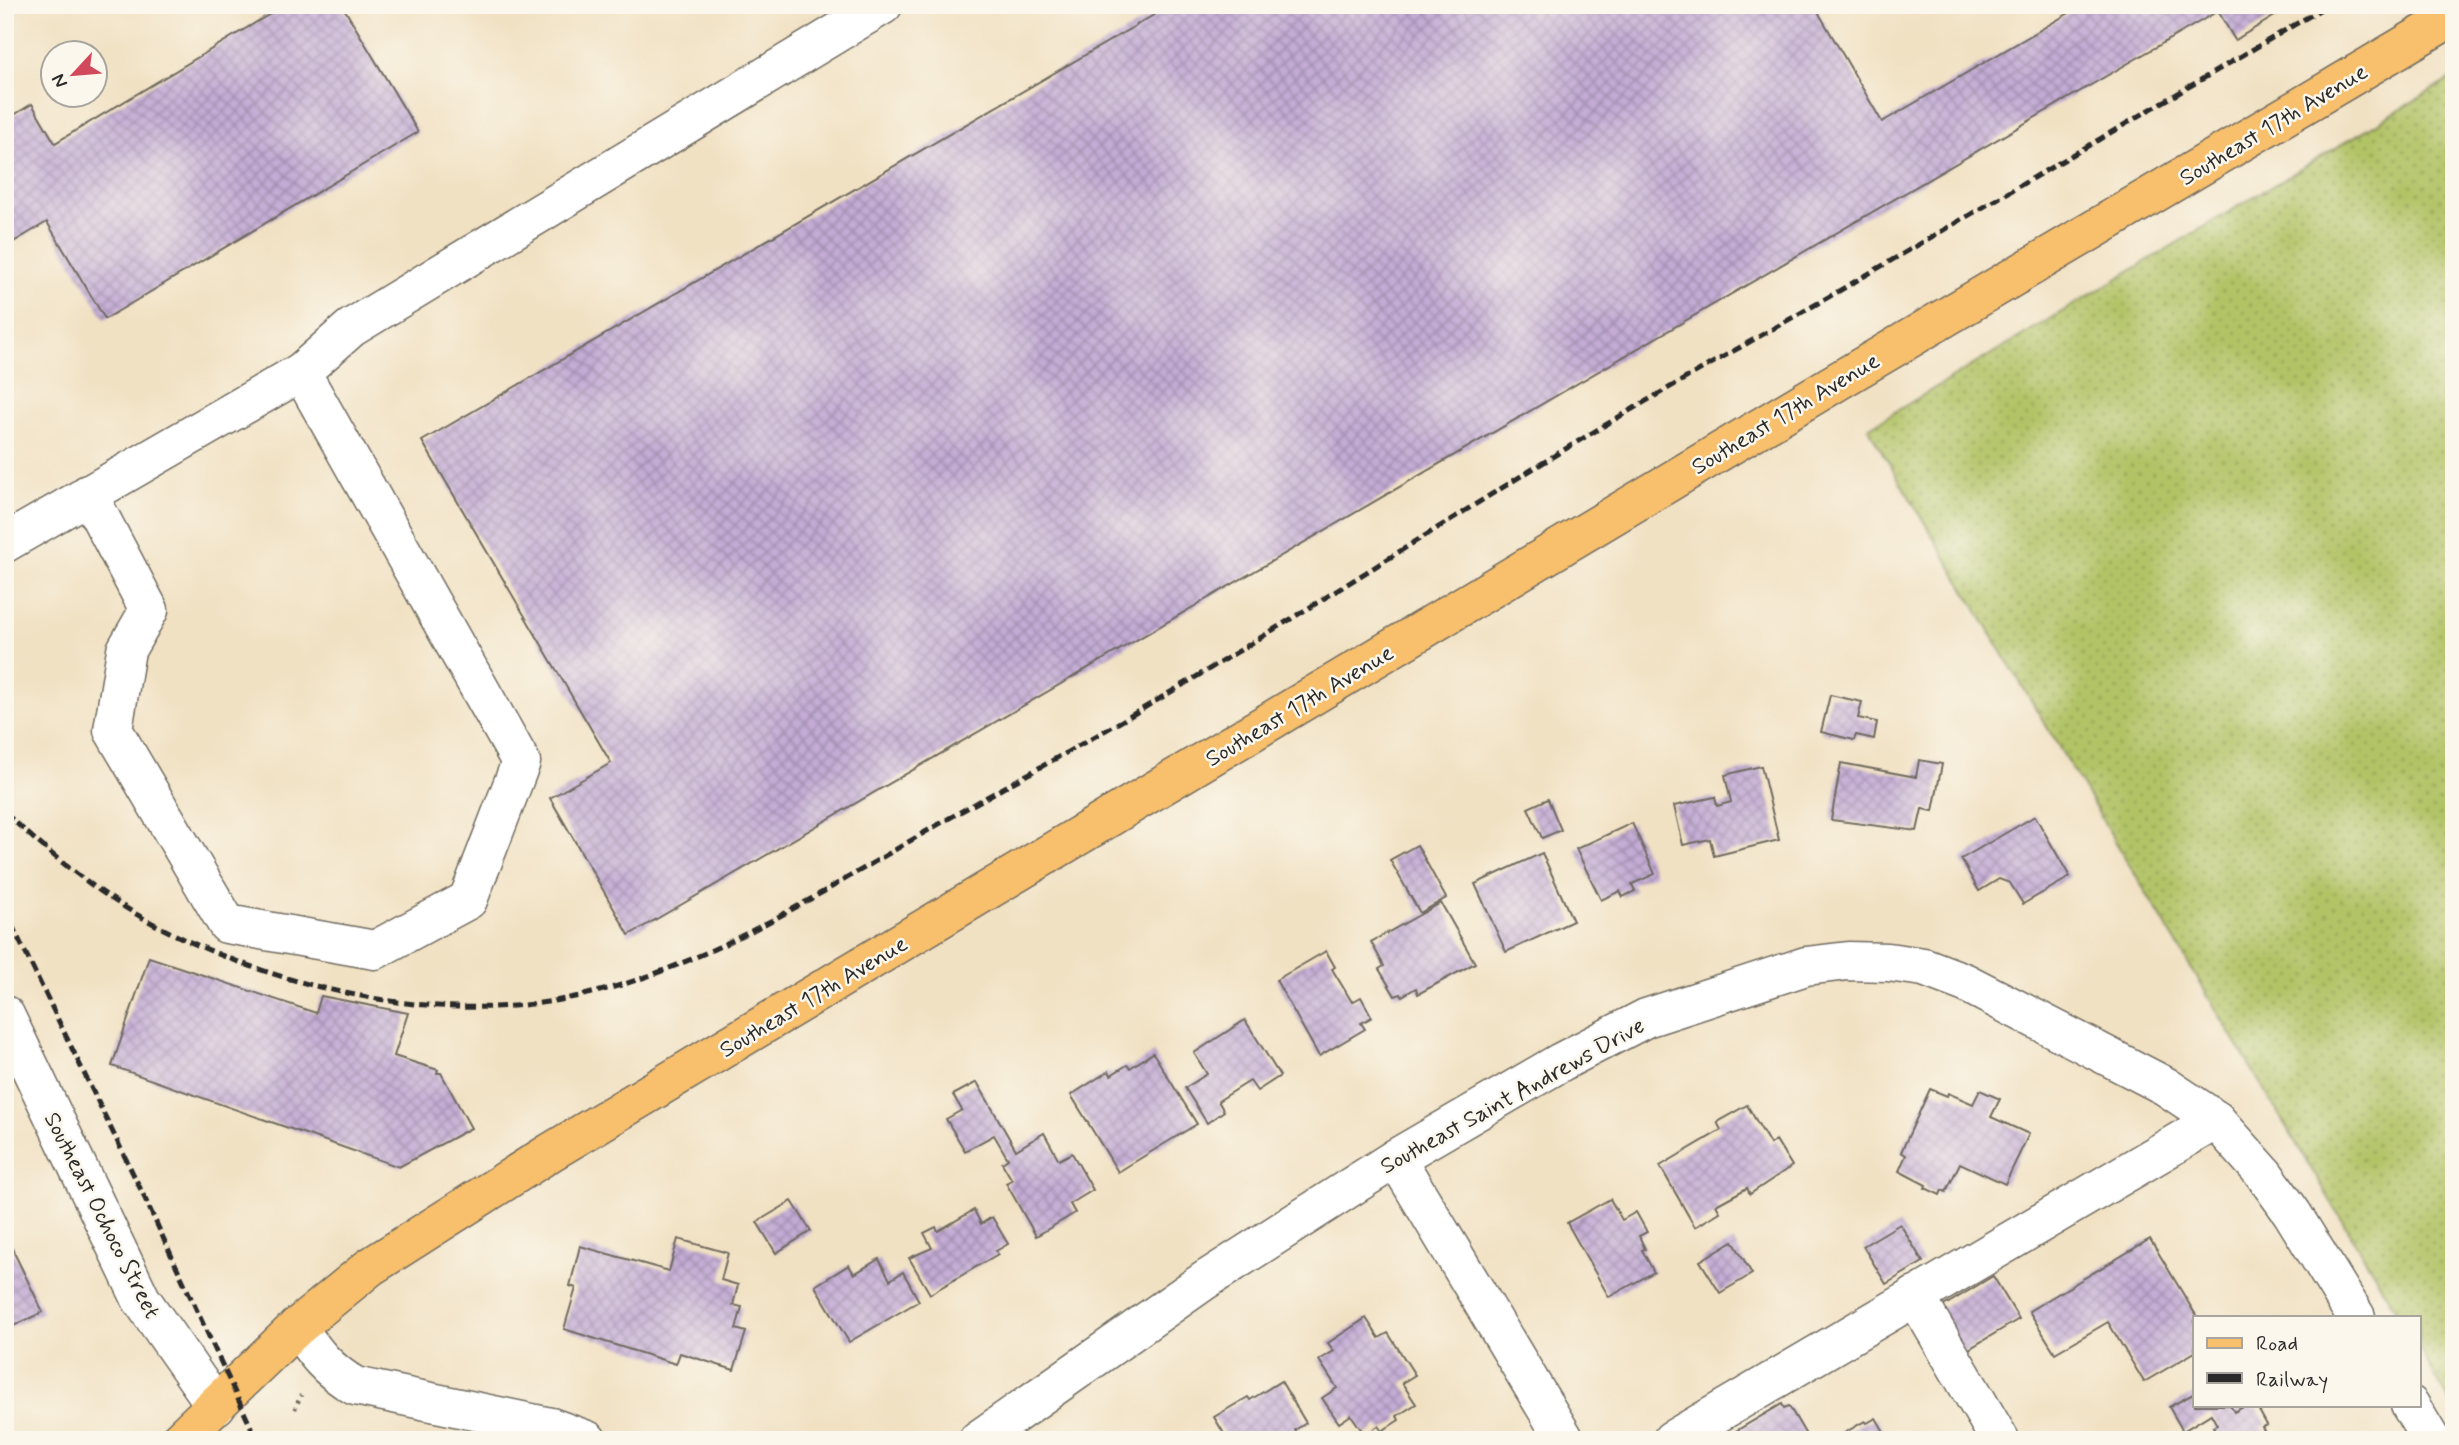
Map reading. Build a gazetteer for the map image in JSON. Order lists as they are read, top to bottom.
{
  "streets": {
    "main road": ["Southeast 17th Avenue"],
    "street": ["Southeast Saint Andrews Drive", "Southeast Ochoco Street"]
  },
  "crossings": [
    ["Southeast 17th Avenue", "Southeast Ochoco Street"]
  ],
  "legend": ["Road", "Railway"],
  "north": "bottom left"
}
